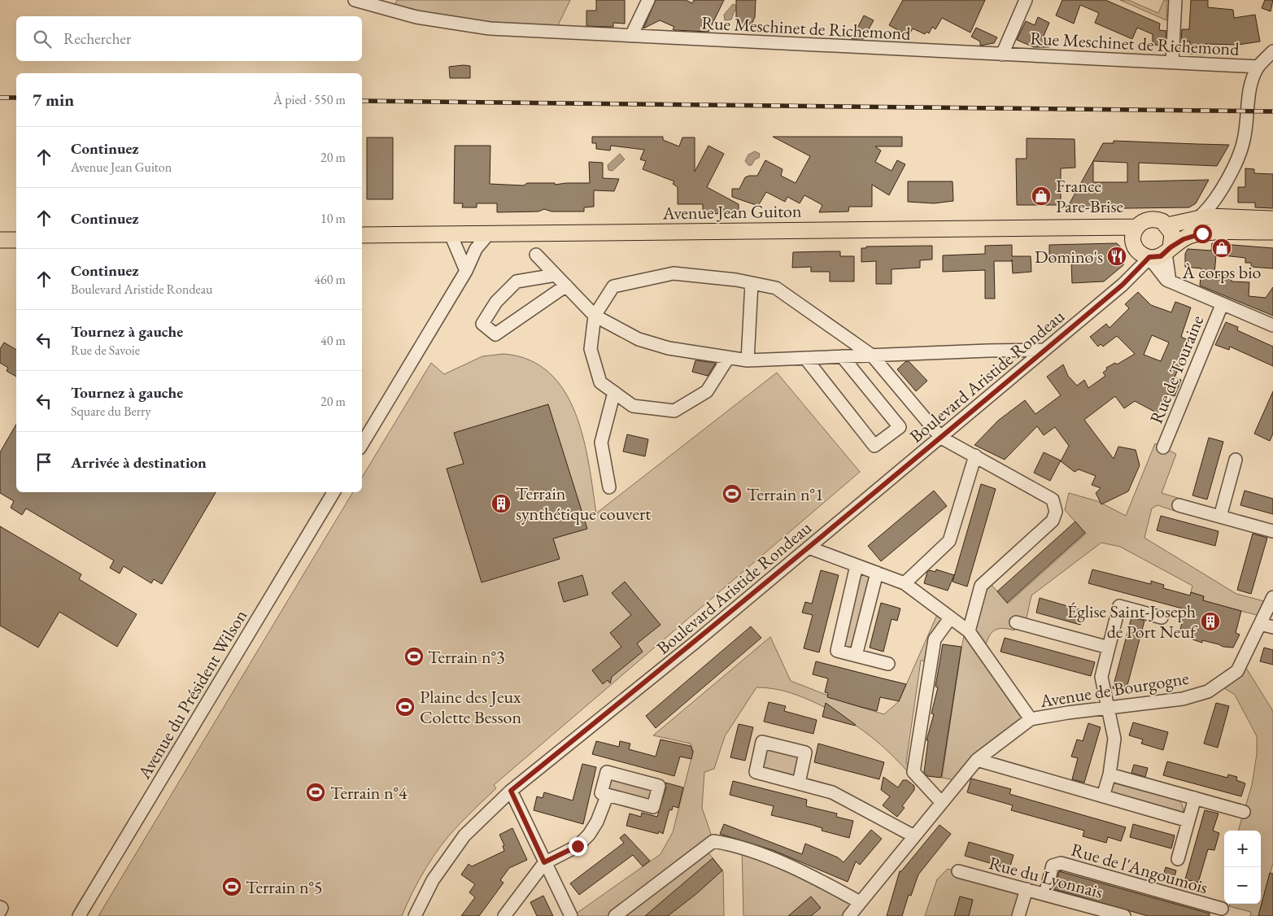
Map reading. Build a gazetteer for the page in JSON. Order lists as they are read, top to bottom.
{
  "streets": {
    "main road": ["Avenue Jean Guiton"],
    "street": [
      "Rue Meschinet de Richemond",
      "Rue de Touraine",
      "Boulevard Aristide Rondeau",
      "Avenue de Bourgogne",
      "Avenue du Président Wilson",
      "Rue de l'Angoumois",
      "Rue du Lyonnais"
    ]
  },
  "crossings": [
    ["Avenue Jean Guiton", "Boulevard Aristide Rondeau"],
    ["Rue de l'Angoumois", "Rue du Lyonnais"]
  ],
  "places": {
    "shop": ["France Pare-Brise", "À corps bio"],
    "restaurant": ["Domino's"],
    "sports": [
      "Terrain n°1",
      "Terrain n°3",
      "Plaine des Jeux Colette Besson",
      "Terrain n°4",
      "Terrain n°5"
    ],
    "building": ["Terrain synthétique couvert", "Église Saint-Joseph de Port Neuf"]
  },
  "page": {
    "search": "Rechercher",
    "heading": ["7 min", "À pied · 550 m"],
    "list": [
      ["Continuez", "Avenue Jean Guiton", "20 m"],
      ["Continuez", "10 m"],
      ["Continuez", "Boulevard Aristide Rondeau", "460 m"],
      ["Tournez à gauche", "Rue de Savoie", "40 m"],
      ["Tournez à gauche", "Square du Berry", "20 m"],
      "Arrivée à destination"
    ],
    "map_buttons": ["+", "−"]
  }
}
